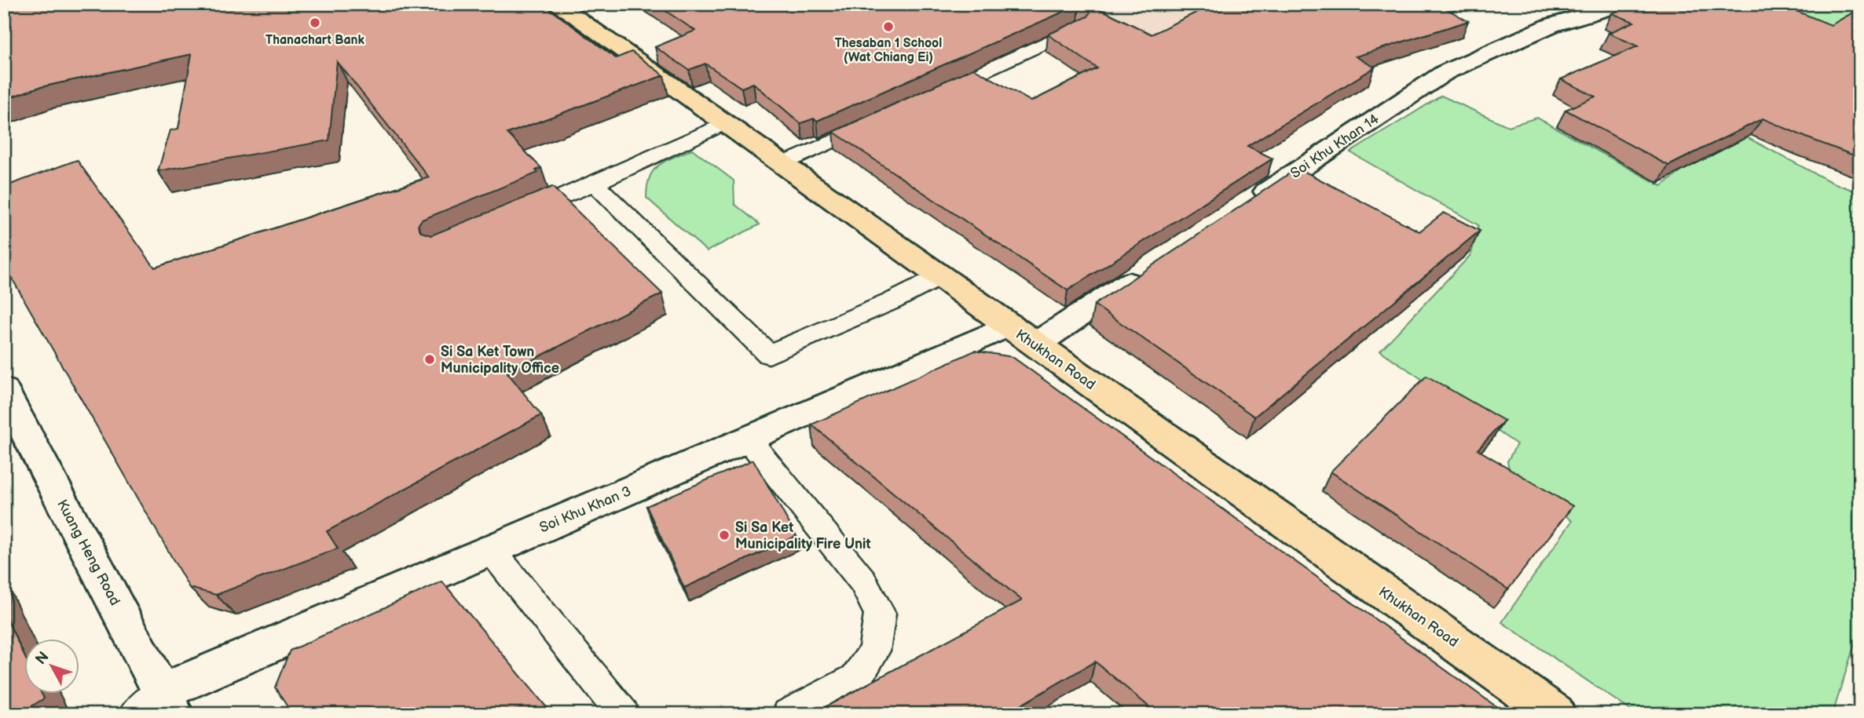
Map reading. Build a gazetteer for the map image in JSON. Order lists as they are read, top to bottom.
{
  "streets": {
    "main road": ["Khukhan Road"],
    "street": ["Soi Khu Khan 14", "Soi Khu Khan 3", "Kuang Heng Road"]
  },
  "crossings": [
    ["Khukhan Road", "Soi Khu Khan 3"],
    ["Soi Khu Khan 3", "Kuang Heng Road"]
  ],
  "places": [
    "Thanachart Bank",
    "Thesaban 1 School (Wat Chiang Ei)",
    "Si Sa Ket Town Municipality Office",
    "Si Sa Ket Municipality Fire Unit"
  ],
  "north": "top left"
}
